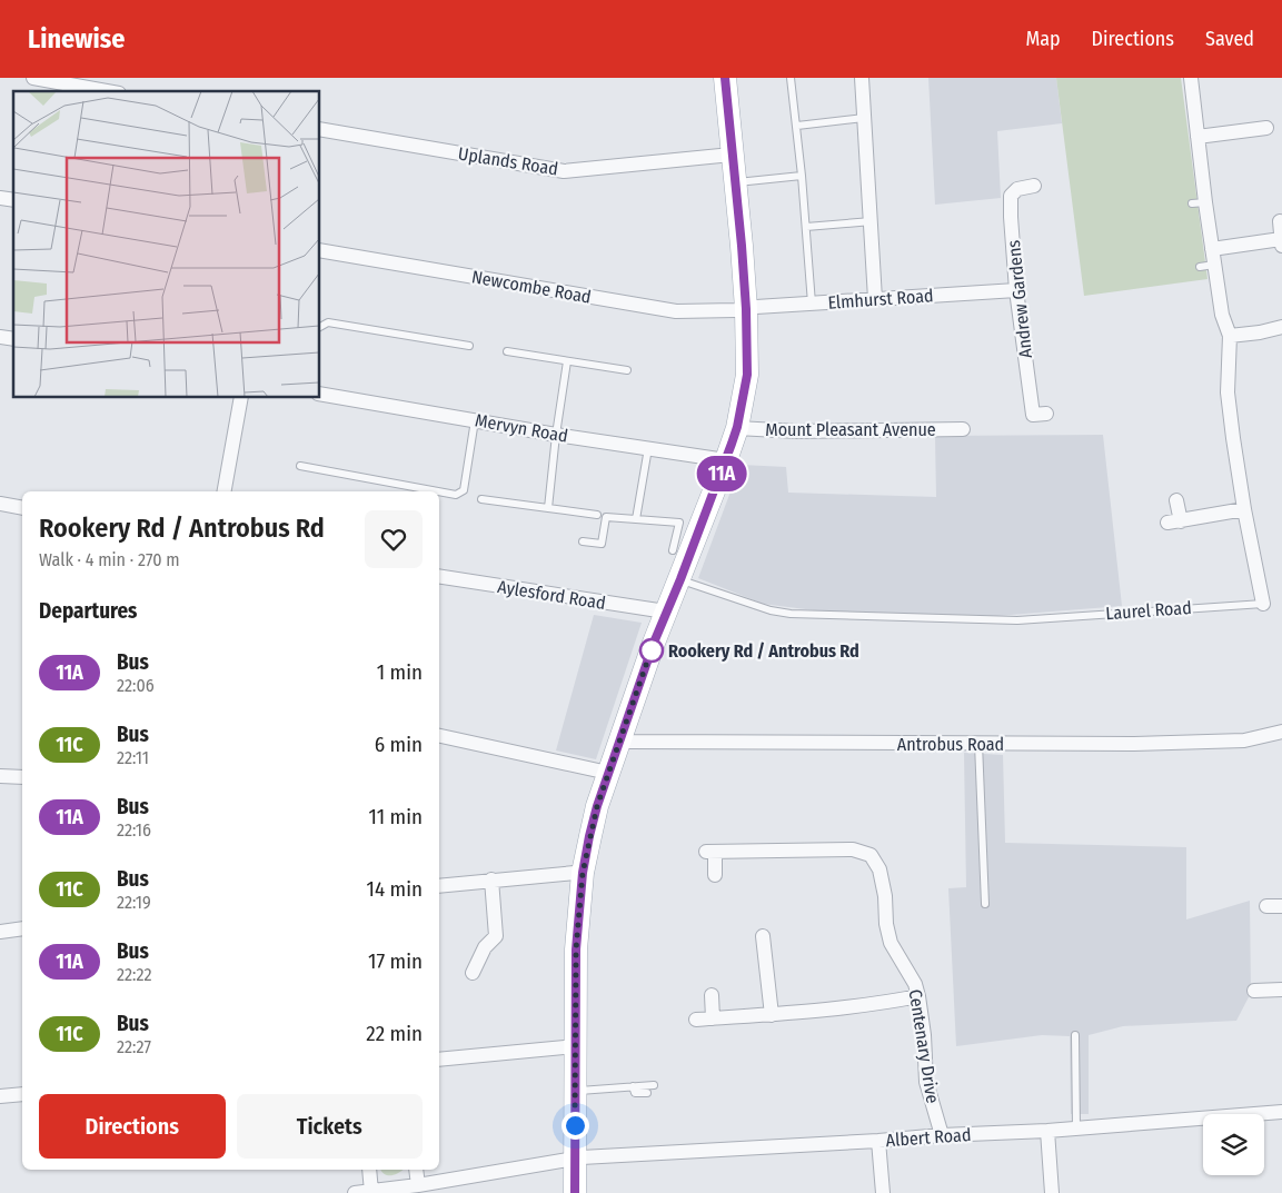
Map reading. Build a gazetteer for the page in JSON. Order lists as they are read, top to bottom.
{
  "streets": {
    "street": [
      "Uplands Road",
      "Newcombe Road",
      "Elmhurst Road",
      "Andrew Gardens",
      "Mervyn Road",
      "Mount Pleasant Avenue",
      "Aylesford Road",
      "Laurel Road",
      "Antrobus Road",
      "Centenary Drive",
      "Albert Road"
    ]
  },
  "crossings": [
    ["Newcombe Road", "Elmhurst Road"],
    ["Elmhurst Road", "Andrew Gardens"],
    ["Centenary Drive", "Albert Road"]
  ],
  "places": ["Rookery Rd / Antrobus Rd"],
  "lines": ["bus line 11A"],
  "page": {
    "header": "Linewise",
    "nav": ["Map", "Directions", "Saved"],
    "on_map": "11A",
    "heading": [
      ["Rookery Rd / Antrobus Rd", "Walk · 4 min · 270 m"],
      "Departures"
    ],
    "list": [
      {
        "mark": "11A",
        "name": "Bus",
        "note": "22:06",
        "value": "1 min"
      },
      {
        "mark": "11C",
        "name": "Bus",
        "note": "22:11",
        "value": "6 min"
      },
      {
        "mark": "11A",
        "name": "Bus",
        "note": "22:16",
        "value": "11 min"
      },
      {
        "mark": "11C",
        "name": "Bus",
        "note": "22:19",
        "value": "14 min"
      },
      {
        "mark": "11A",
        "name": "Bus",
        "note": "22:22",
        "value": "17 min"
      },
      {
        "mark": "11C",
        "name": "Bus",
        "note": "22:27",
        "value": "22 min"
      }
    ],
    "buttons": ["Directions", "Tickets"]
  }
}
